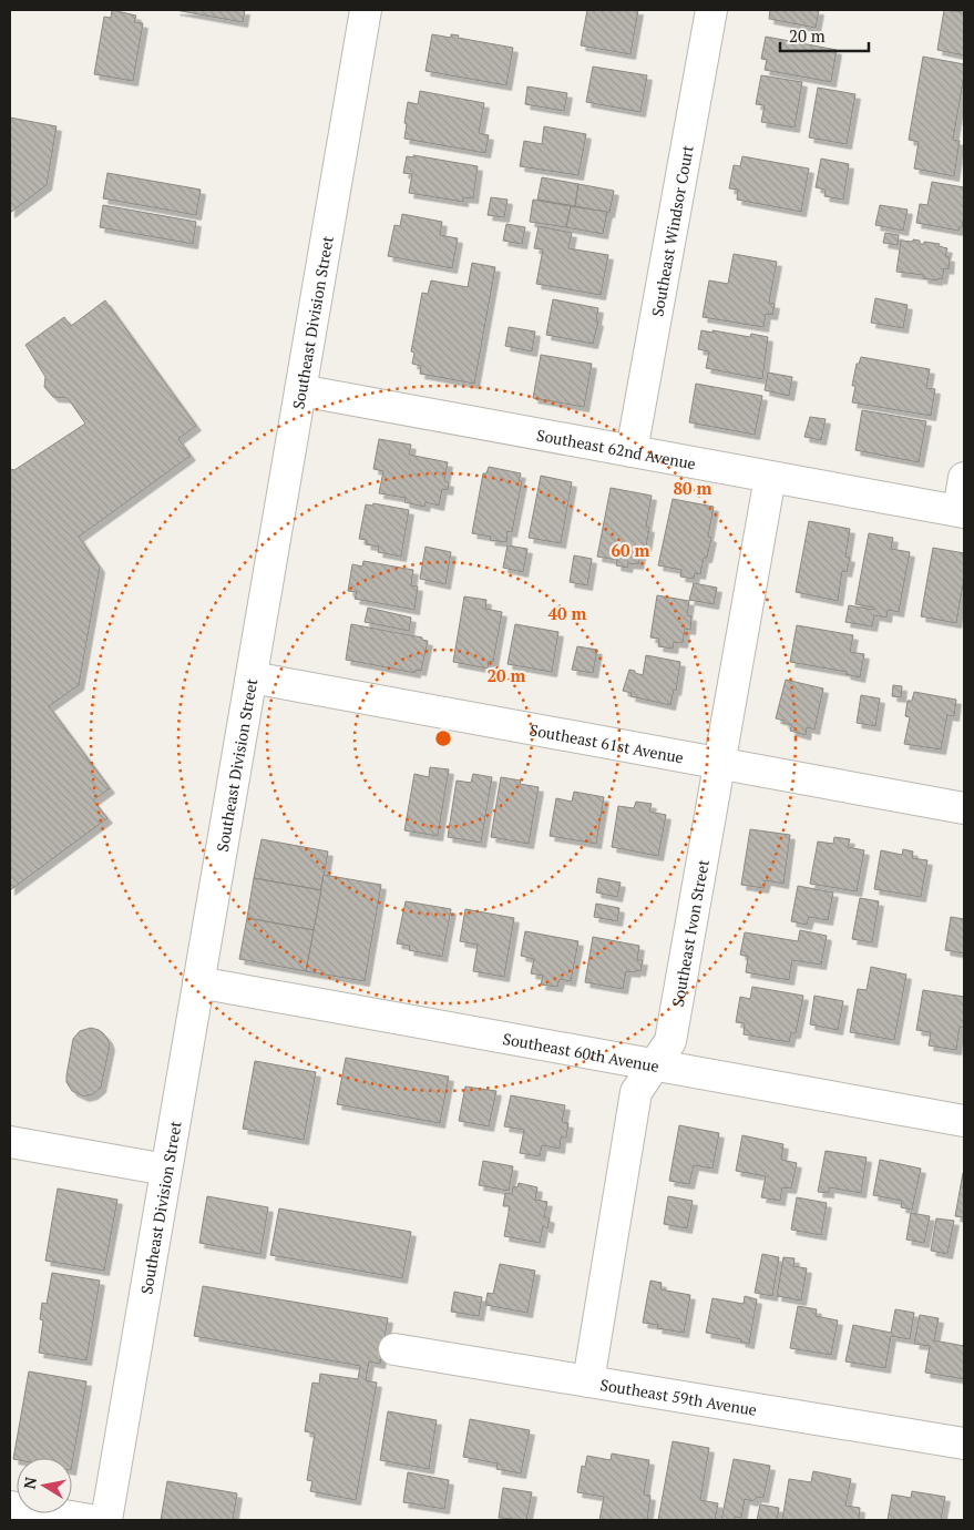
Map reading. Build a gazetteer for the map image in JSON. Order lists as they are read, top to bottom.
{
  "streets": {
    "street": [
      "Southeast Windsor Court",
      "Southeast Division Street",
      "Southeast 62nd Avenue",
      "Southeast 61st Avenue",
      "Southeast Ivon Street",
      "Southeast 60th Avenue",
      "Southeast 59th Avenue"
    ]
  },
  "crossings": [
    ["Southeast Windsor Court", "Southeast 62nd Avenue"],
    ["Southeast Division Street", "Southeast 62nd Avenue"],
    ["Southeast Division Street", "Southeast 61st Avenue"],
    ["Southeast Division Street", "Southeast 60th Avenue"],
    ["Southeast 62nd Avenue", "Southeast Ivon Street"],
    ["Southeast 61st Avenue", "Southeast Ivon Street"],
    ["Southeast Ivon Street", "Southeast 60th Avenue"],
    ["Southeast Ivon Street", "Southeast 59th Avenue"]
  ],
  "scale_bar": "20 m",
  "north": "left",
  "rings": [
    "80 m",
    "60 m",
    "40 m",
    "20 m"
  ]
}
